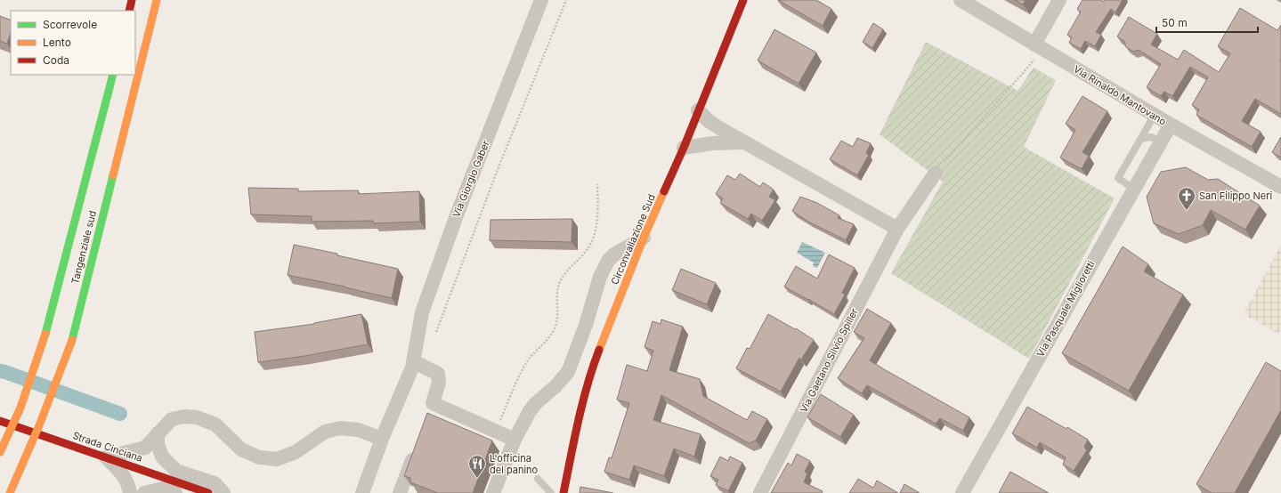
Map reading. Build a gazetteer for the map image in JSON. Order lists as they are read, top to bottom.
{
  "streets": {
    "main road": ["Circonvallazione Sud", "Tangenziale sud", "Strada Cinciana"],
    "street": [
      "Via Rinaldo Mantovano",
      "Via Giorgio Gaber",
      "Via Pasquale Miglioretti",
      "Via Gaetano Silvio Spiller"
    ]
  },
  "crossings": [
    ["Via Rinaldo Mantovano", "Via Pasquale Miglioretti"]
  ],
  "places": {
    "church": ["San Filippo Neri"],
    "restaurant": ["L'officina del panino"]
  },
  "legend": ["Scorrevole", "Lento", "Coda"],
  "scale_bar": "50 m"
}
